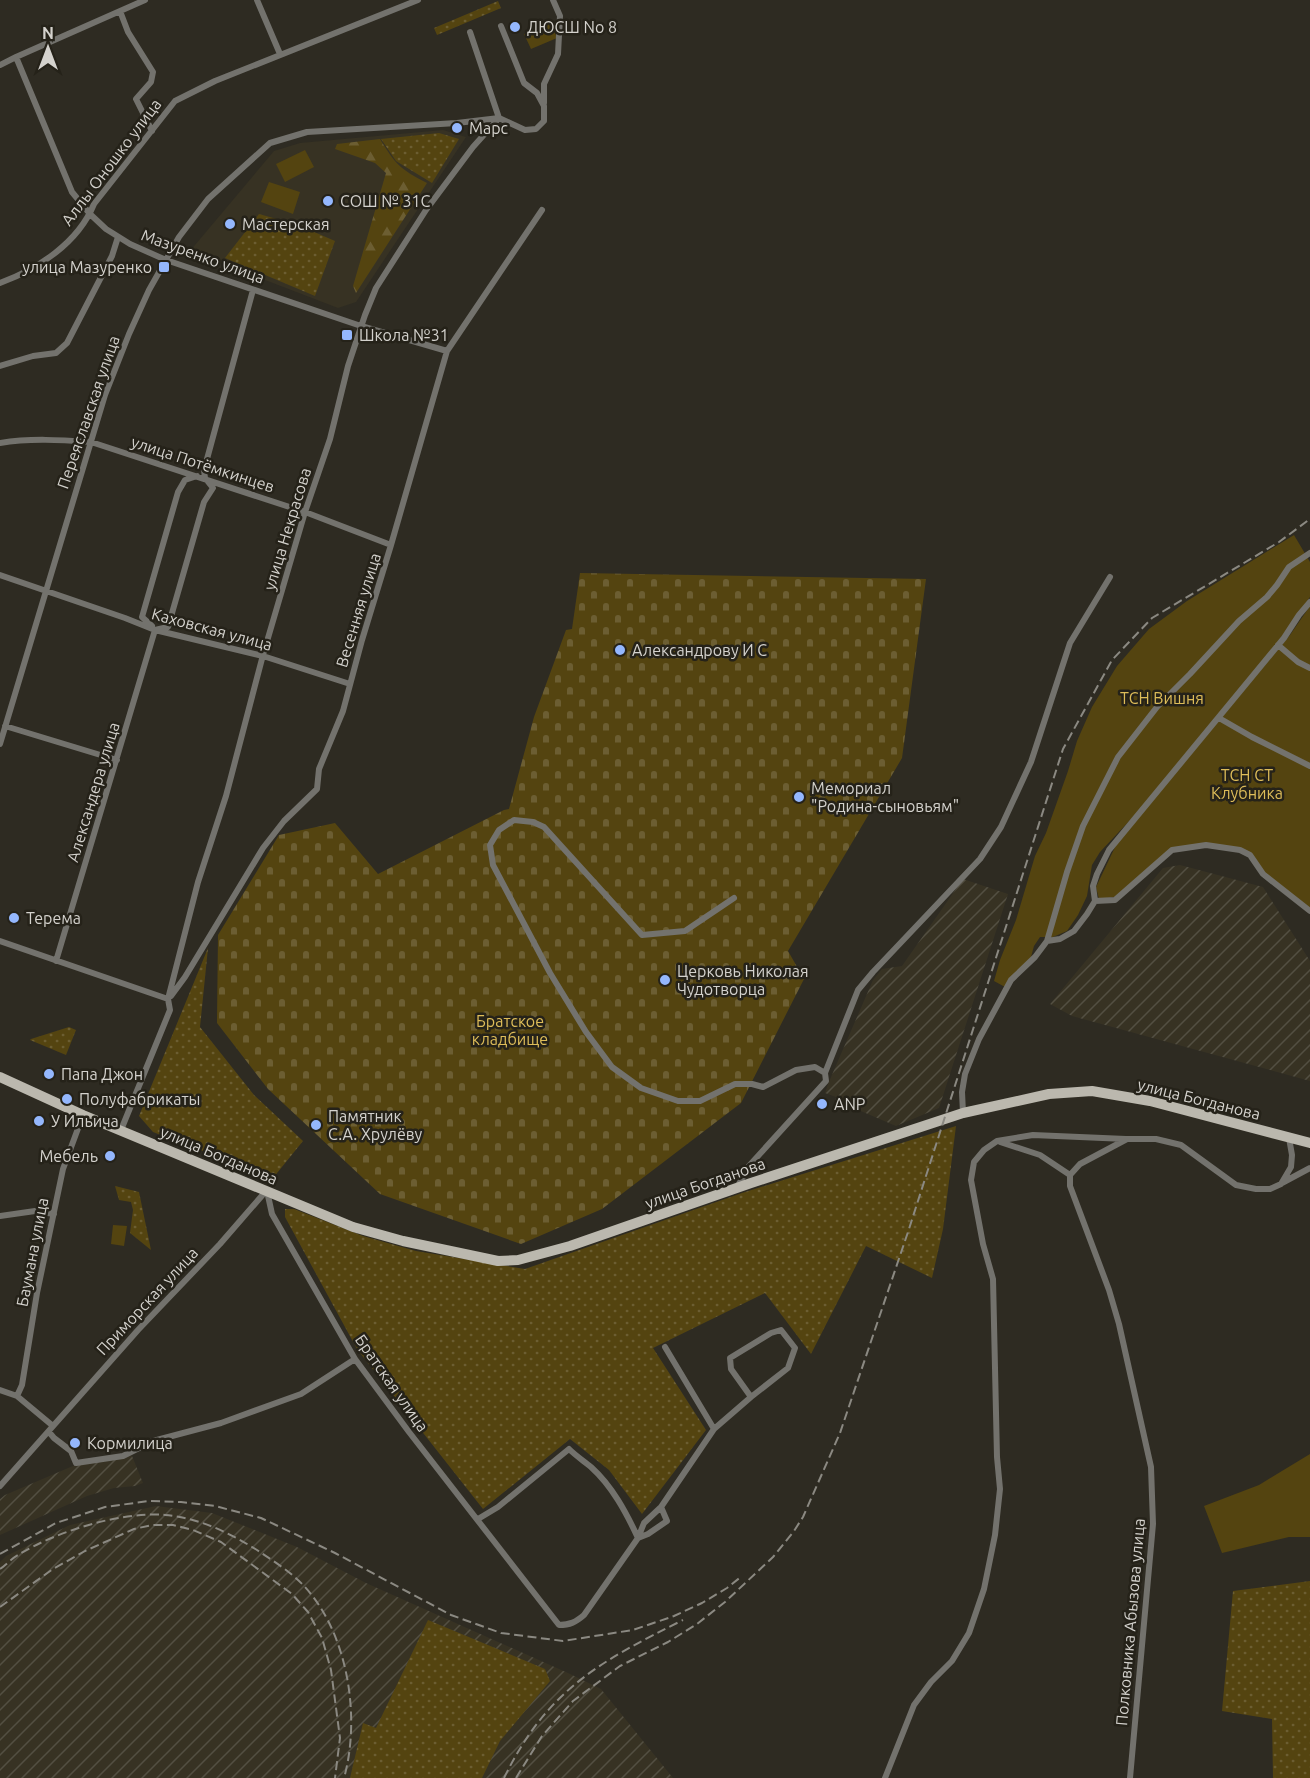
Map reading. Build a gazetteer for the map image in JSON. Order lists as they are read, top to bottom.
{
  "streets": {
    "main road": ["улица Богданова"],
    "street": [
      "Аллы Оношко улица",
      "Мазуренко улица",
      "Переяславская улица",
      "улица Потёмкинцев",
      "улица Некрасова",
      "Весенняя улица",
      "Каховская улица",
      "Александера улица",
      "Баумана улица",
      "Приморская улица",
      "Братская улица",
      "Полковника Абызова улица"
    ]
  },
  "crossings": [
    ["Аллы Оношко улица", "Мазуренко улица"],
    ["Мазуренко улица", "Переяславская улица"],
    ["Мазуренко улица", "улица Некрасова"],
    ["Мазуренко улица", "Весенняя улица"],
    ["Мазуренко улица", "Александера улица"],
    ["Переяславская улица", "улица Потёмкинцев"],
    ["Переяславская улица", "улица Некрасова"],
    ["Переяславская улица", "Каховская улица"],
    ["улица Потёмкинцев", "улица Некрасова"],
    ["улица Потёмкинцев", "Весенняя улица"],
    ["улица Потёмкинцев", "Александера улица"],
    ["улица Некрасова", "Весенняя улица"],
    ["улица Некрасова", "Каховская улица"],
    ["улица Некрасова", "улица Богданова"],
    ["Весенняя улица", "Каховская улица"],
    ["Каховская улица", "Александера улица"],
    ["улица Богданова", "Баумана улица"],
    ["улица Богданова", "Приморская улица"],
    ["улица Богданова", "Братская улица"],
    ["Приморская улица", "Братская улица"]
  ],
  "parks": ["ТСН Вишня", "ТСН СТ Клубника", "Братское кладбище"],
  "places": {
    "other": [
      "ДЮСШ No 8",
      "Марс",
      "СОШ № 31С",
      "Мастерская",
      "Александрову И С",
      "Мемориал \"Родина-сыновьям\"",
      "Терема",
      "Церковь Николая Чудотворца",
      "Папа Джон",
      "Полуфабрикаты",
      "ANP",
      "У Ильича",
      "Памятник С.А. Хрулёву",
      "Мебель",
      "Кормилица"
    ],
    "transit": ["улица Мазуренко", "Школа №31"]
  },
  "north": "top"
}
